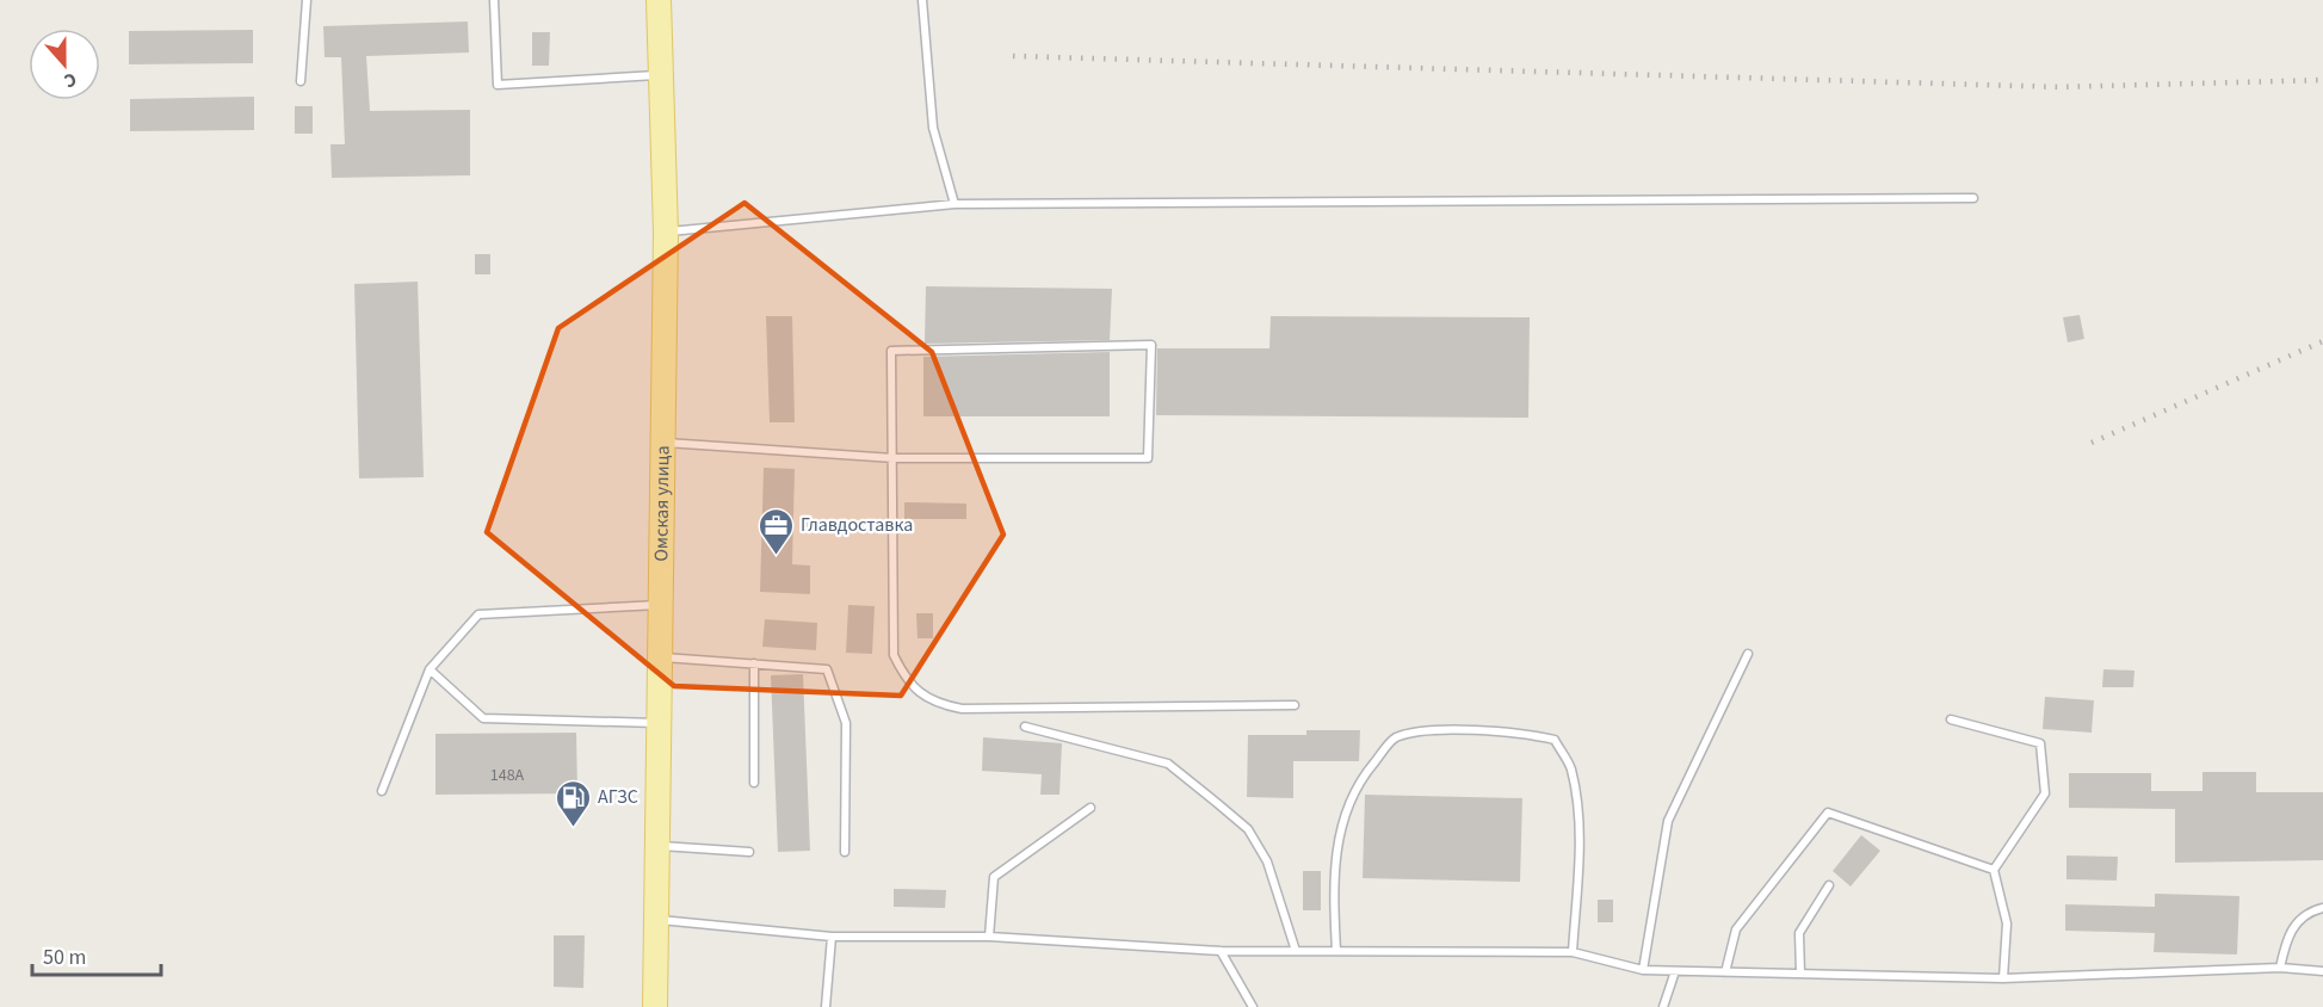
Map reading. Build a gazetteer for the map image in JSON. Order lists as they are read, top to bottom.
{
  "streets": {
    "main road": ["Омская улица"]
  },
  "places": {
    "office": ["Главдоставка"],
    "fuel station": ["АГЗС"]
  },
  "house_numbers": ["148А"],
  "scale_bar": "50 m",
  "north": "bottom"
}
